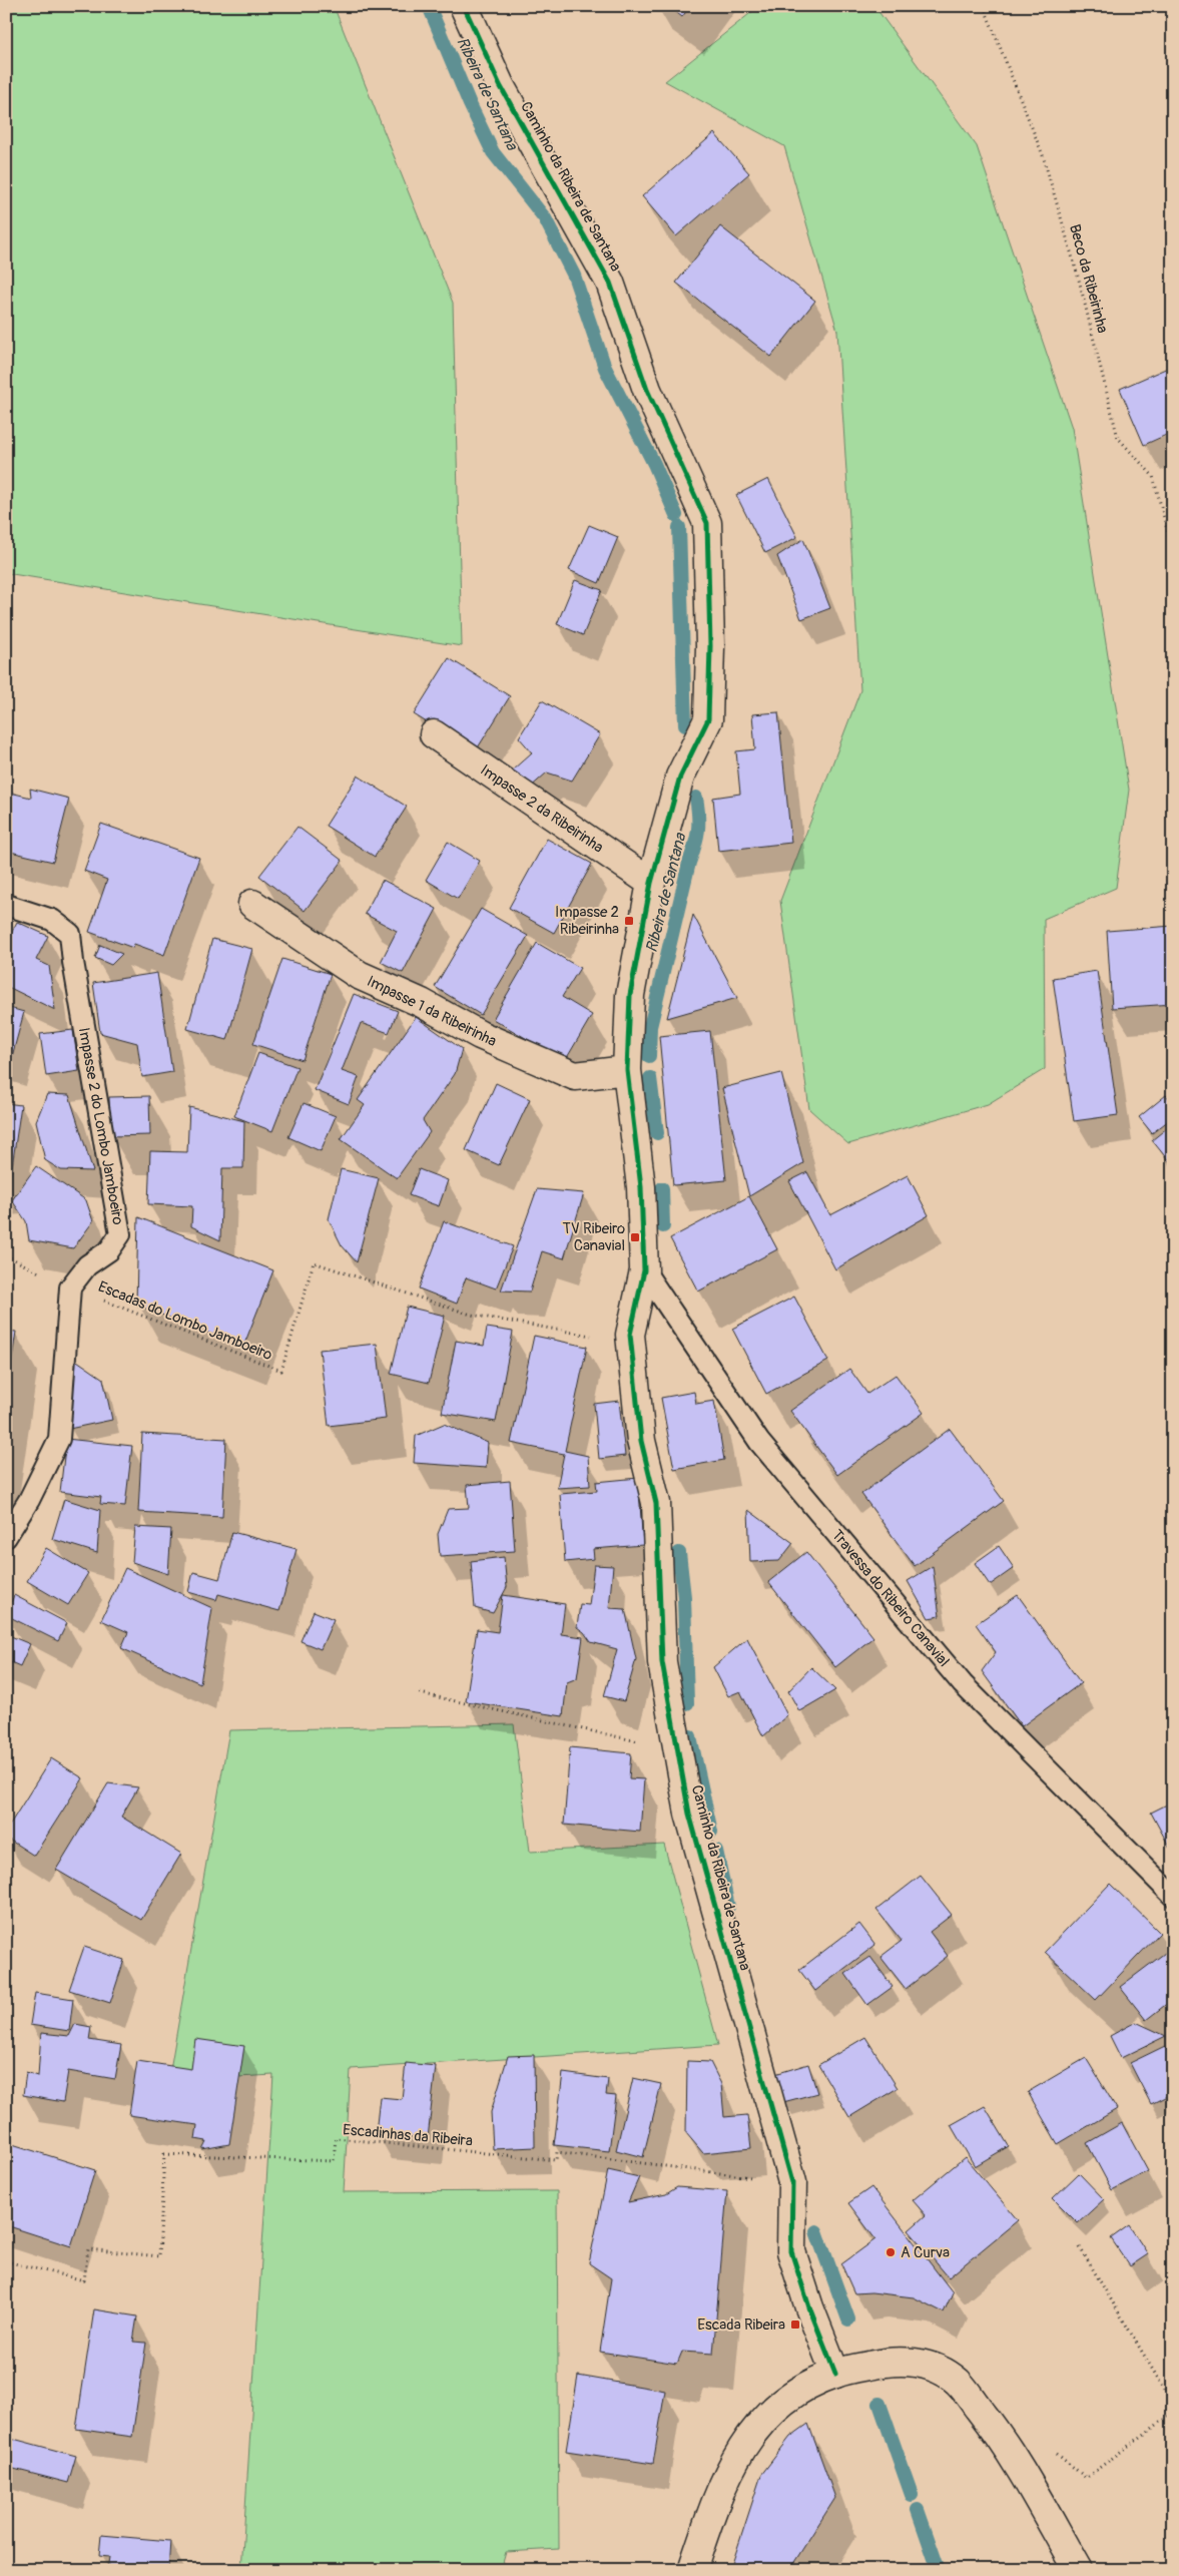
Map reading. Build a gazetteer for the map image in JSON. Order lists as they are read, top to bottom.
{
  "streets": {
    "street": ["Caminho da Ribeira de Santana", "Impasse 2 da Ribeirinha", "Impasse 1 da Ribeirinha"],
    "lane": ["Impasse 2 do Lombo Jamboeiro", "Travessa do Ribeiro Canavial"],
    "path": ["Beco da Ribeirinha", "Escadas do Lombo Jamboeiro", "Escadinhas da Ribeira"]
  },
  "crossings": [
    ["Caminho da Ribeira de Santana", "Impasse 2 da Ribeirinha"],
    ["Caminho da Ribeira de Santana", "Impasse 1 da Ribeirinha"],
    ["Caminho da Ribeira de Santana", "Escadas do Lombo Jamboeiro"],
    ["Caminho da Ribeira de Santana", "Travessa do Ribeiro Canavial"],
    ["Caminho da Ribeira de Santana", "Escadinhas da Ribeira"],
    ["Impasse 2 do Lombo Jamboeiro", "Escadas do Lombo Jamboeiro"]
  ],
  "water": ["Ribeira de Santana"],
  "places": {
    "transit": ["Impasse 2 Ribeirinha", "TV Ribeiro Canavial", "Escada Ribeira"],
    "other": ["A Curva"]
  }
}
